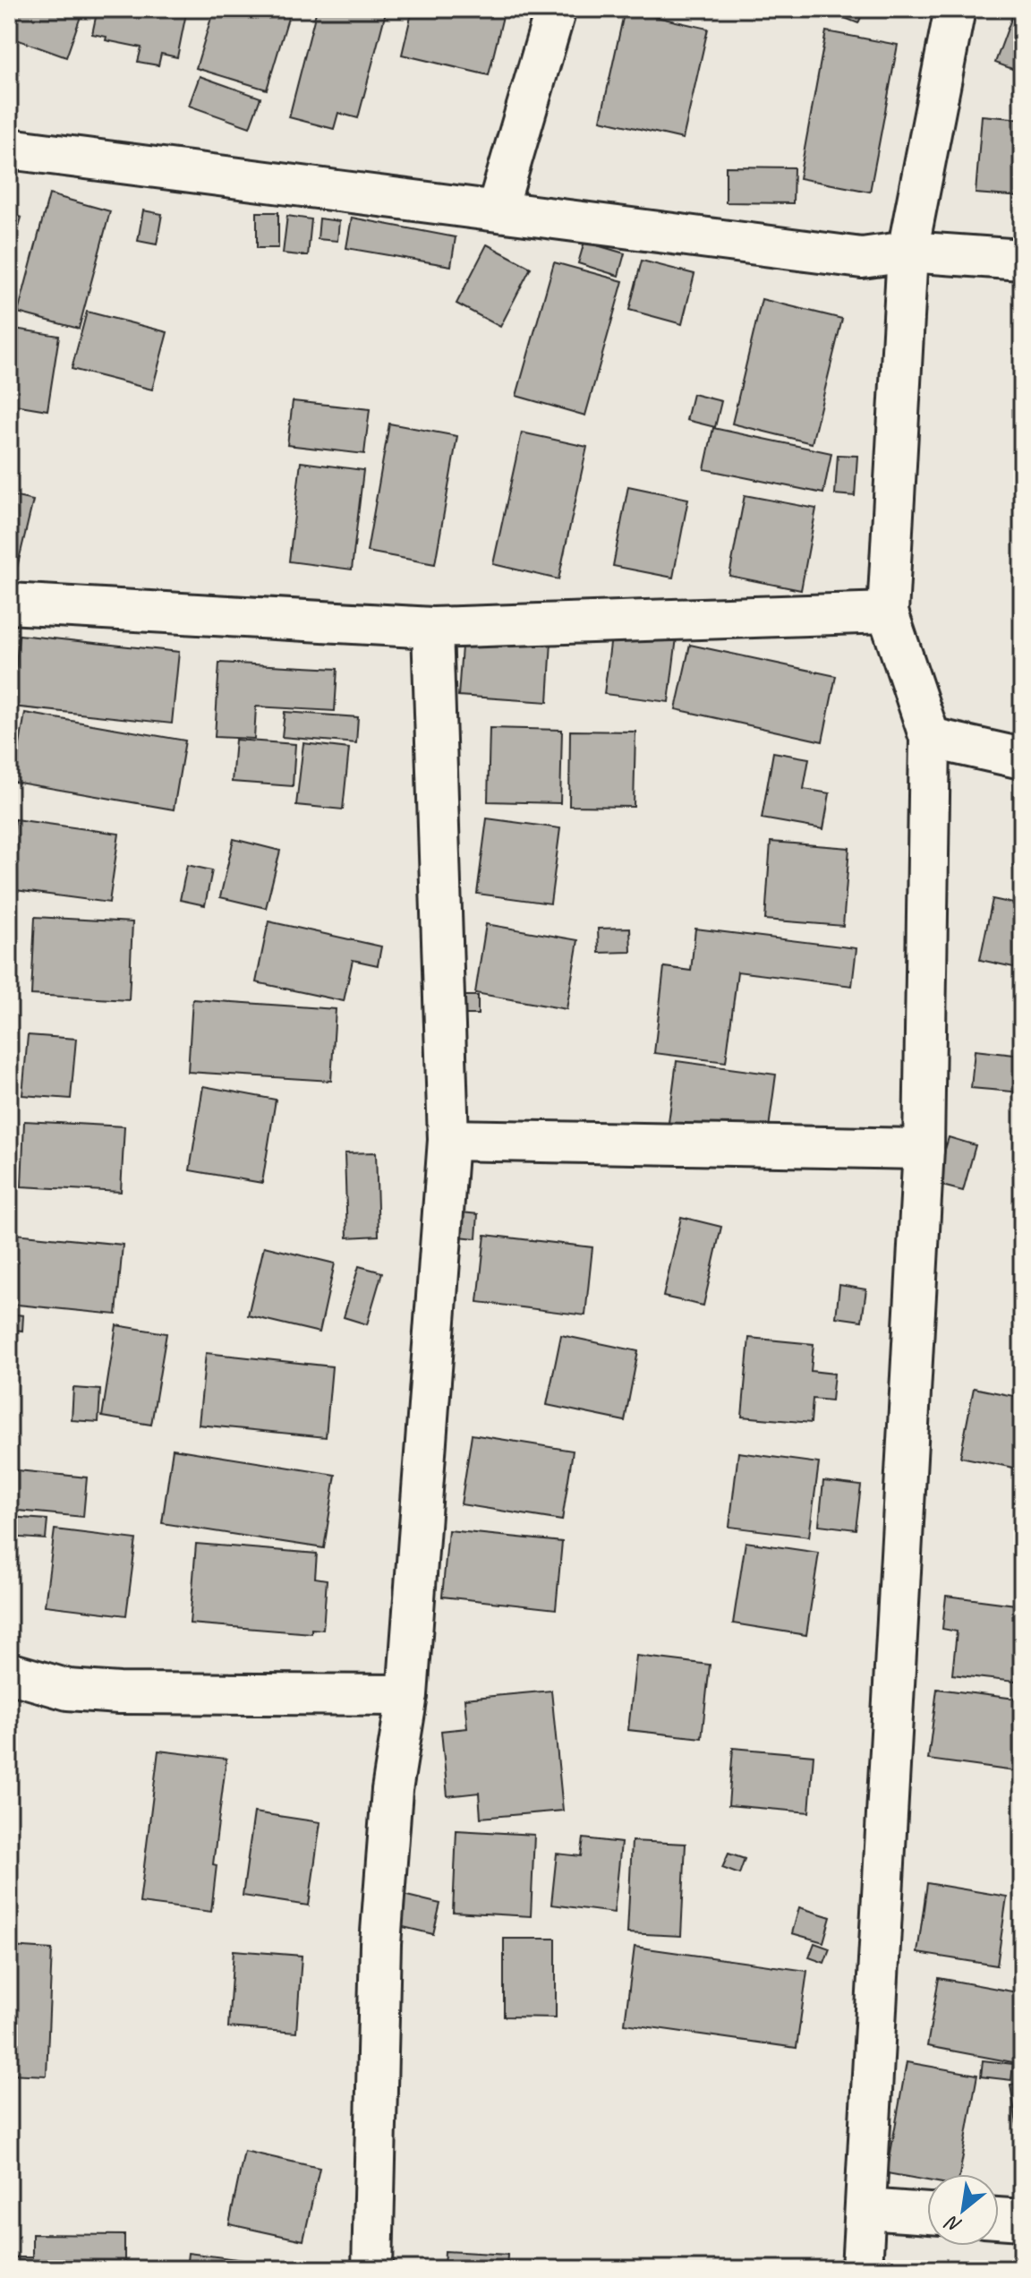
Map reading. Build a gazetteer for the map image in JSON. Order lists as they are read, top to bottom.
{
  "north": "bottom left"
}
